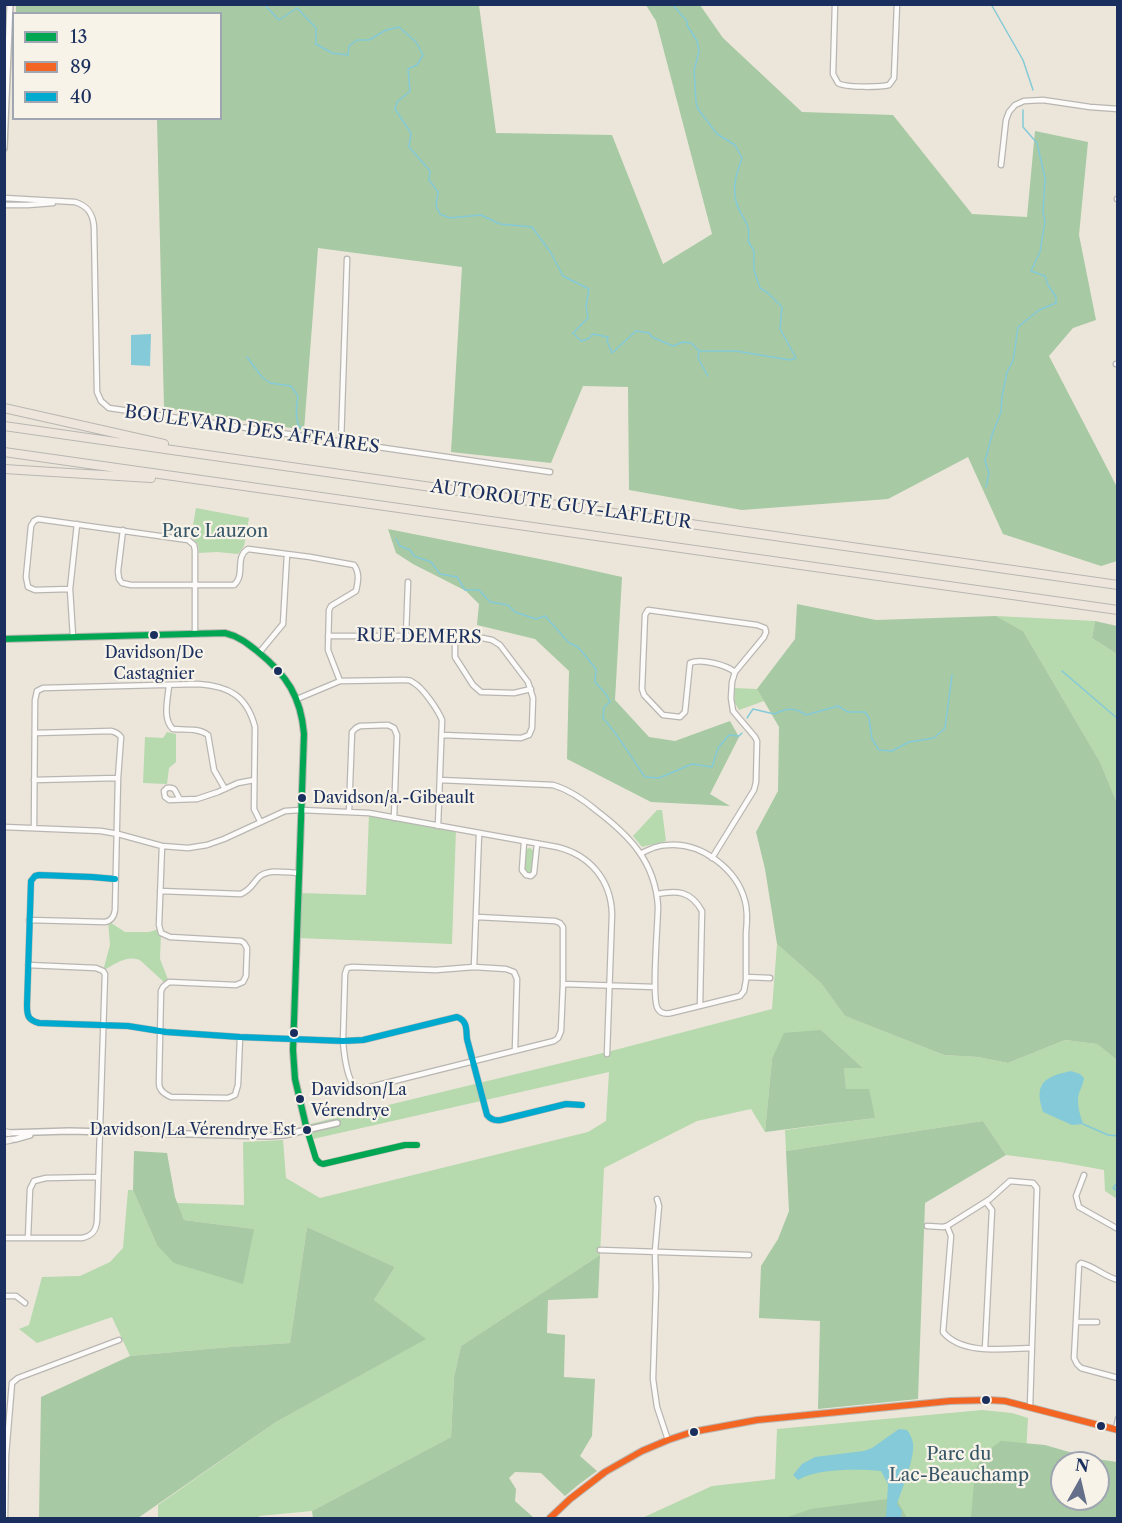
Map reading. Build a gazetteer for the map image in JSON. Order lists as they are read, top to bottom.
{
  "streets": {
    "highway": ["AUTOROUTE GUY-LAFLEUR"],
    "street": ["BOULEVARD DES AFFAIRES", "RUE DEMERS"]
  },
  "parks": ["Parc Lauzon", "Parc du Lac-Beauchamp"],
  "places": [
    "Davidson/De Castagnier",
    "Davidson/a.-Gibeault",
    "Davidson/La Vérendrye",
    "Davidson/La Vérendrye Est"
  ],
  "lines": ["transit line 13", "transit line 40", "transit line 89"],
  "legend": ["13", "89", "40"],
  "north": "top"
}
